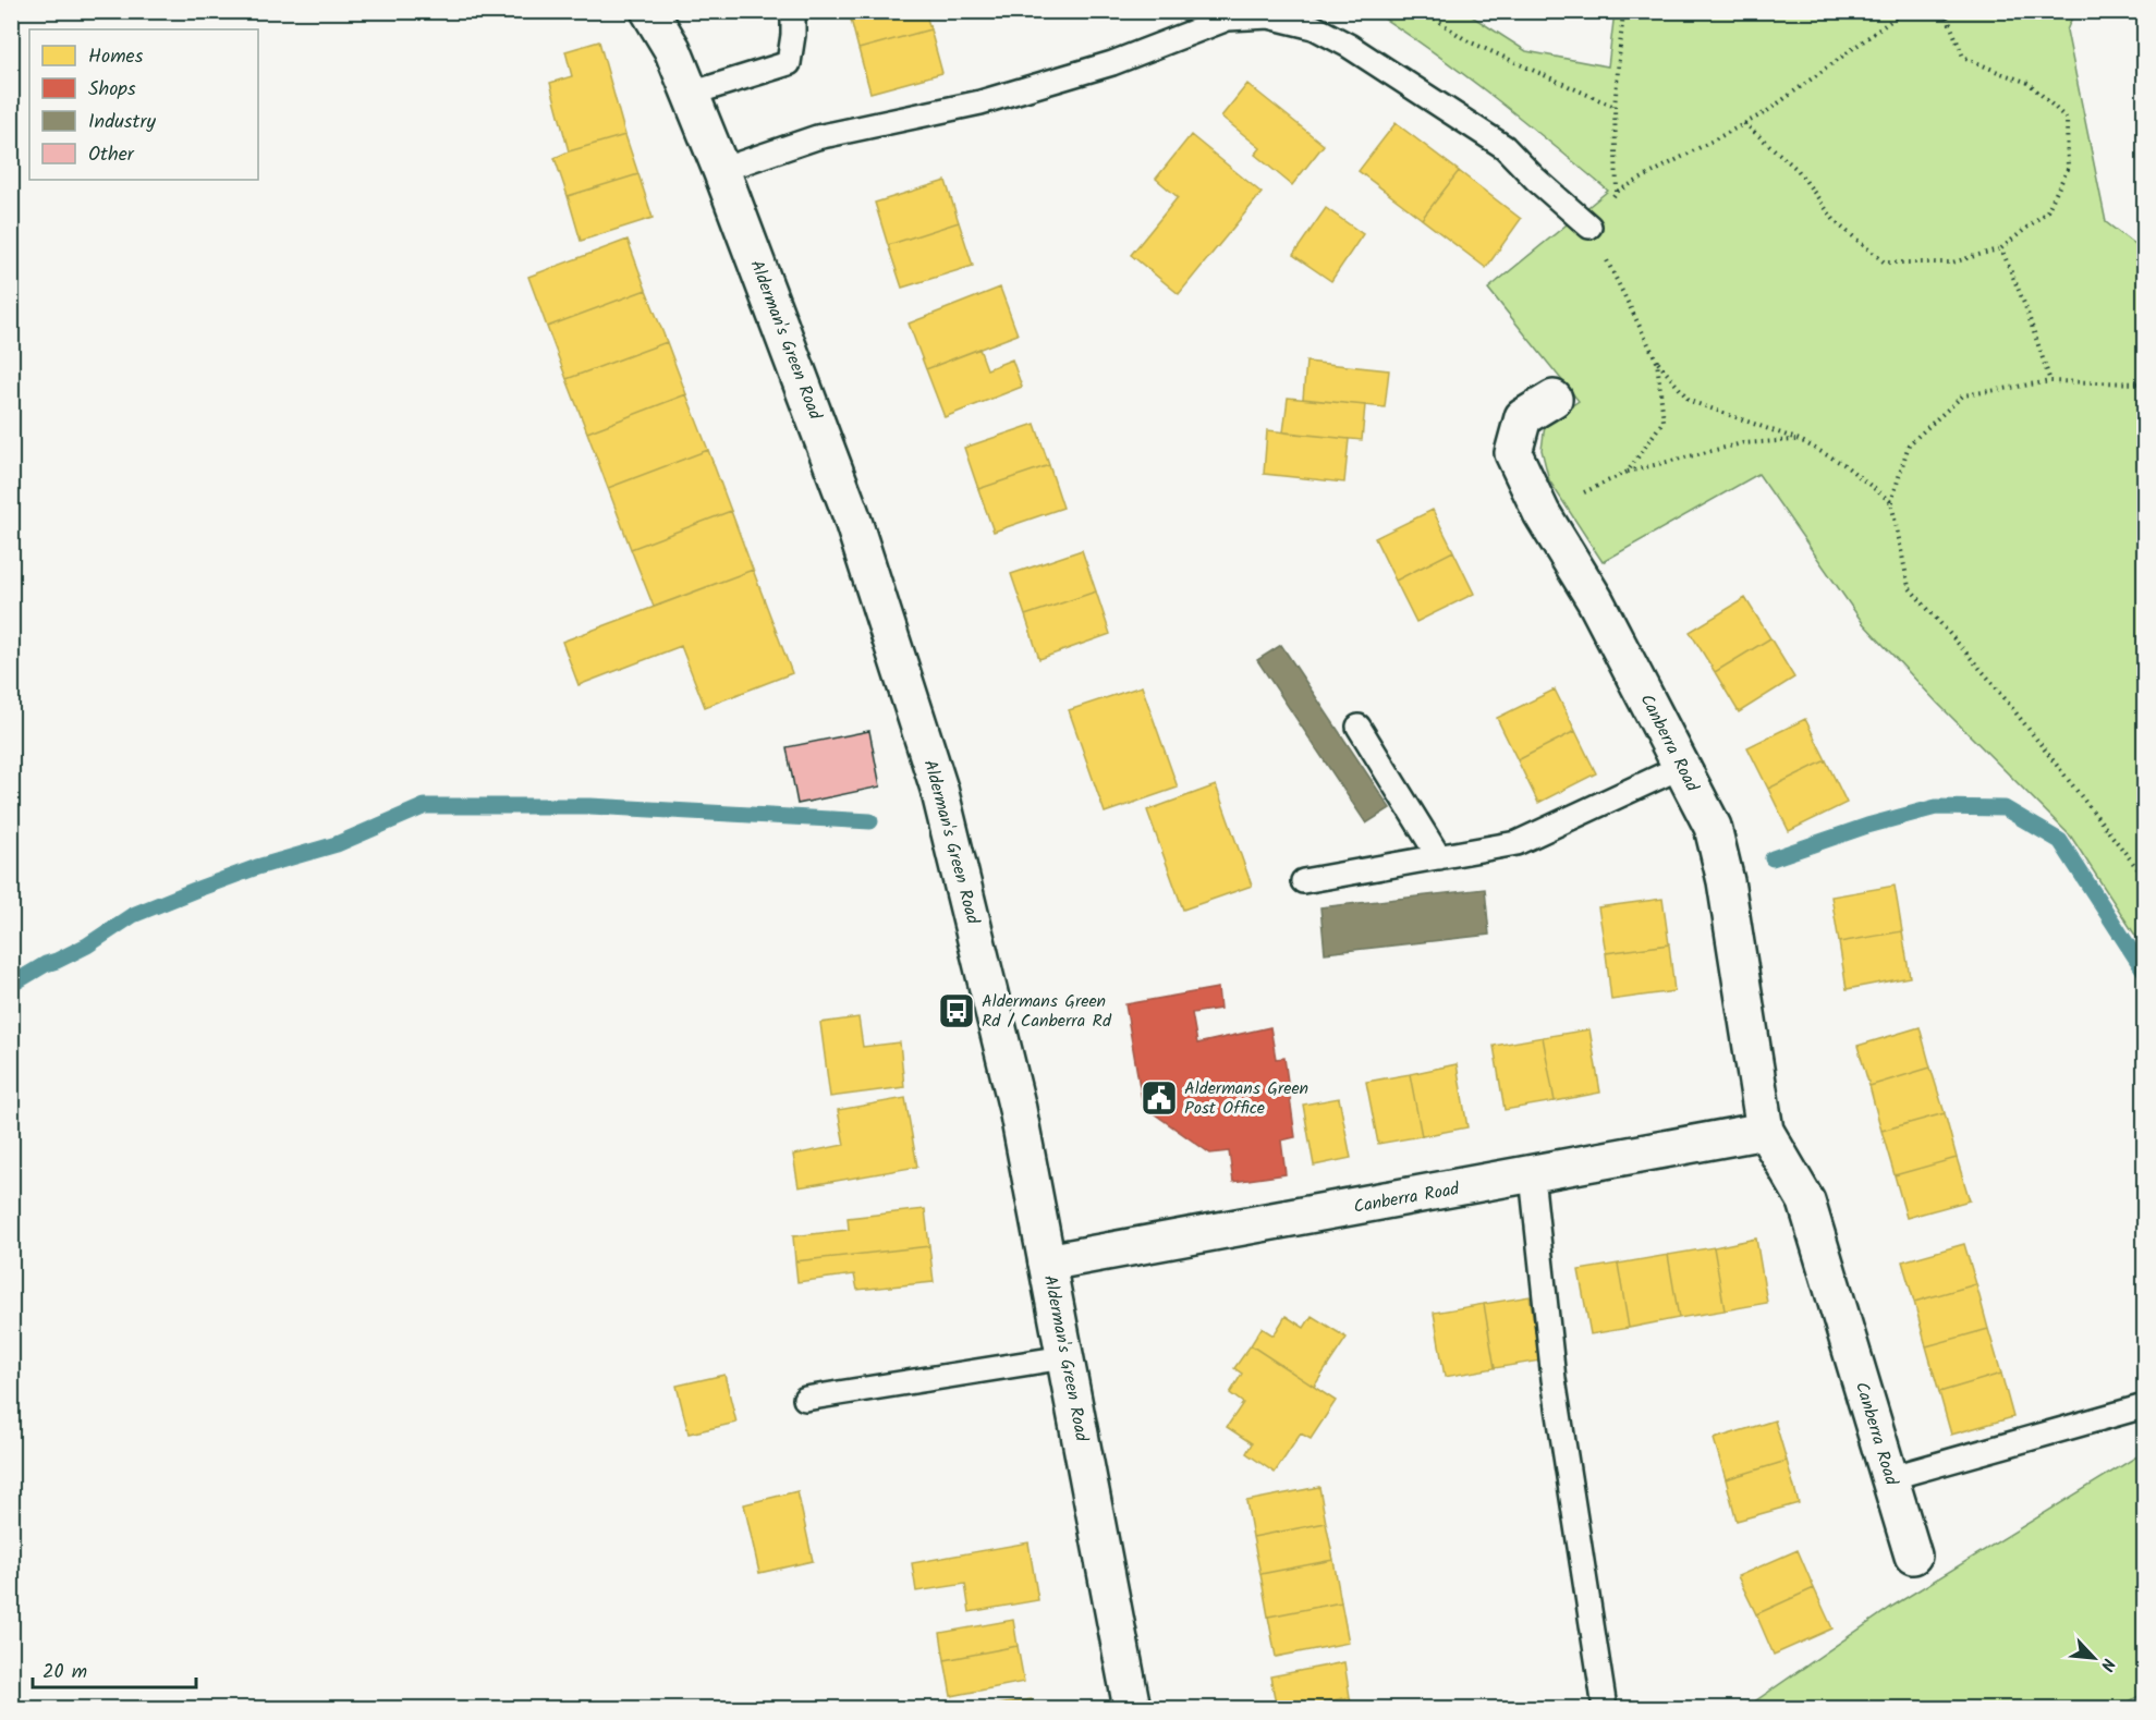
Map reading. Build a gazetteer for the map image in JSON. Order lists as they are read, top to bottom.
{
  "streets": {
    "street": ["Alderman's Green Road", "Canberra Road"]
  },
  "crossings": [
    ["Alderman's Green Road", "Canberra Road"]
  ],
  "places": {
    "bus stop": ["Aldermans Green Rd / Canberra Rd"],
    "public building": ["Aldermans Green Post Office"]
  },
  "legend": [
    "Homes",
    "Shops",
    "Industry",
    "Other"
  ],
  "scale_bar": "20 m",
  "north": "bottom right"
}
